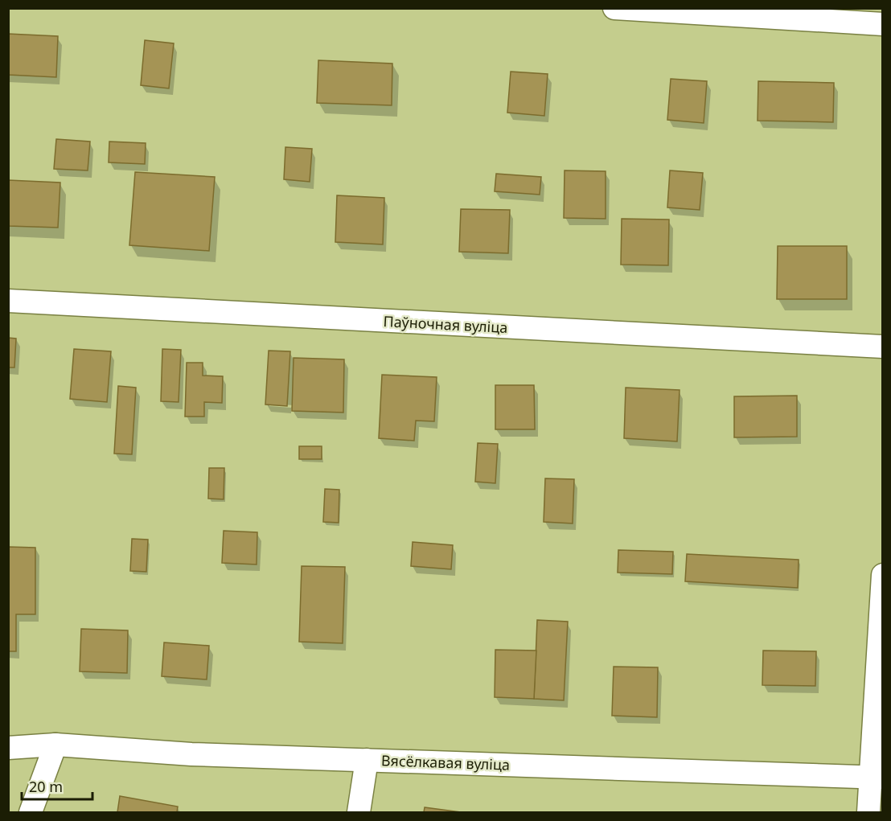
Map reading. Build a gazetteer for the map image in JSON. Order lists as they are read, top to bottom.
{
  "streets": {
    "street": ["Паўночная вуліца", "Вясёлкавая вуліца"]
  },
  "scale_bar": "20 m"
}
